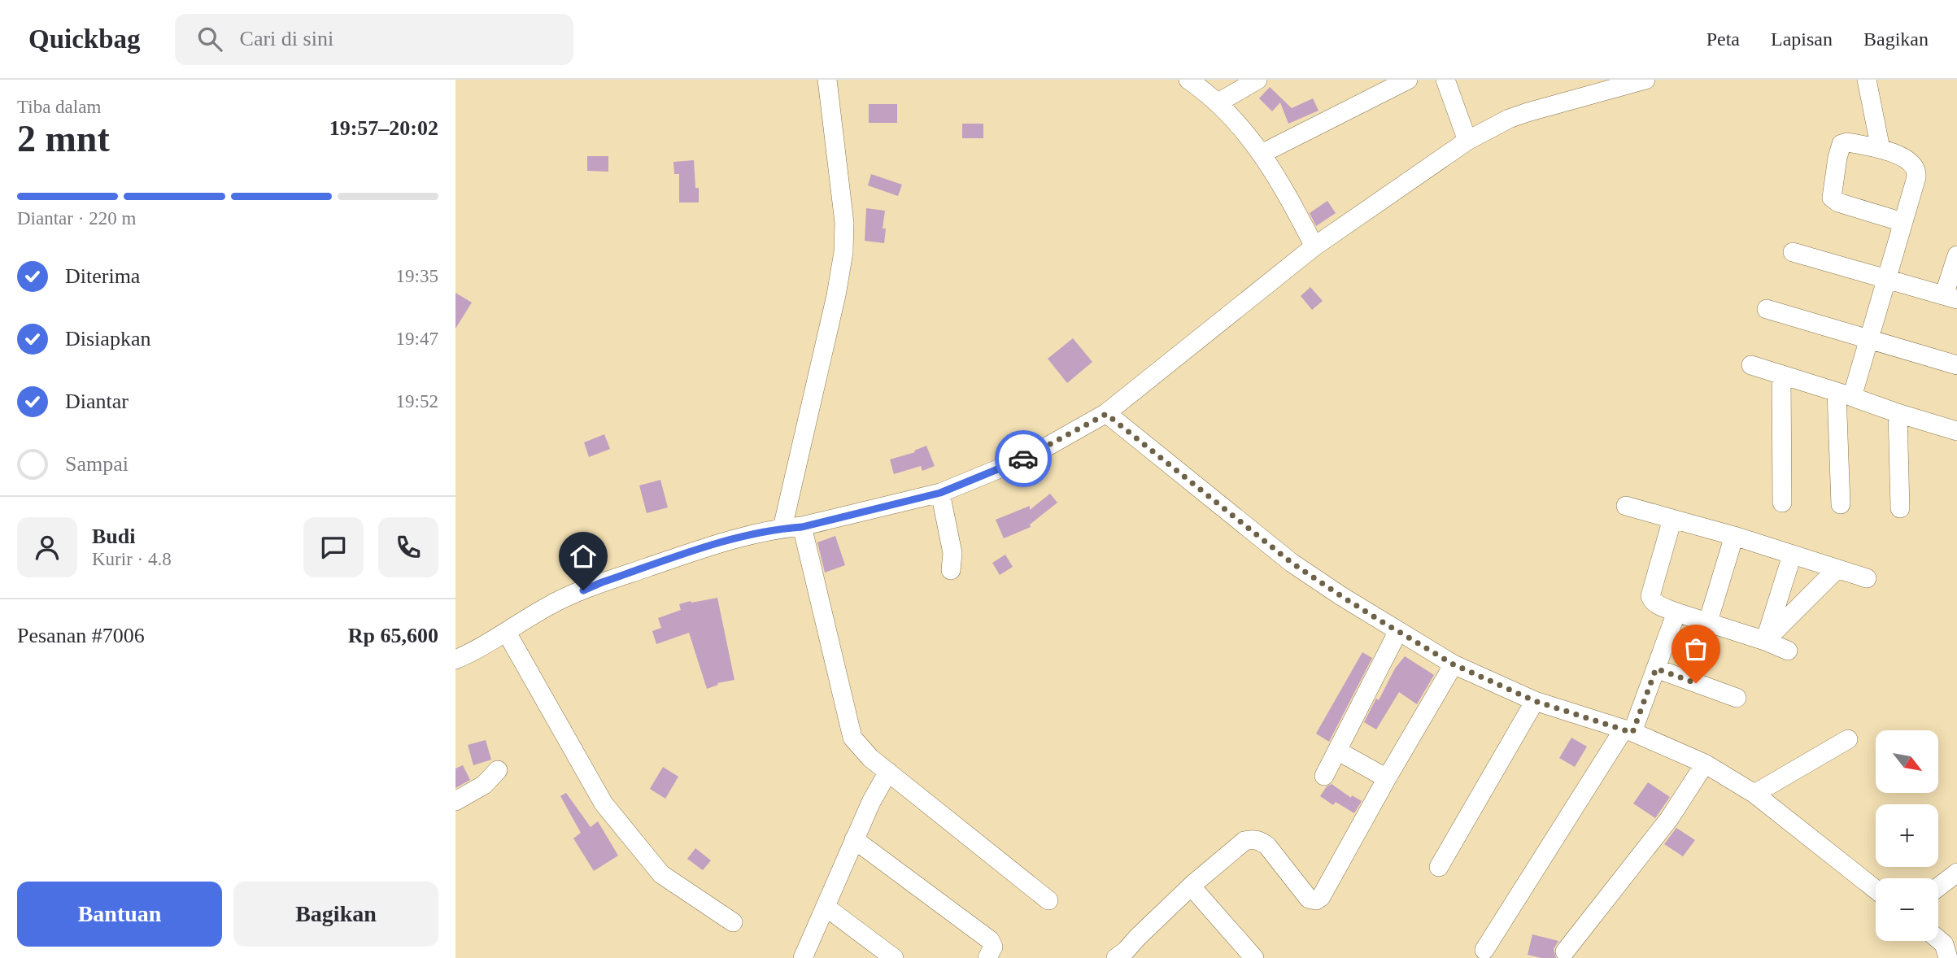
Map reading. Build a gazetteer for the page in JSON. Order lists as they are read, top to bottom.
{
  "north": "bottom right",
  "page": {
    "header": "Quickbag",
    "search": "Cari di sini",
    "nav": ["Peta", "Lapisan", "Bagikan"],
    "heading": ["2 mnt", "Tiba dalam", "19:57–20:02"],
    "panel": [
      "Budi",
      "Kurir · 4.8",
      "Pesanan #7006",
      "Rp 65,600"
    ],
    "bar": "Diantar · 220 m",
    "list": [
      ["Diterima", "19:35"],
      ["Disiapkan", "19:47"],
      ["Diantar", "19:52"],
      "Sampai"
    ],
    "map_buttons": ["+", "−"],
    "buttons": ["Bantuan", "Bagikan"]
  }
}
